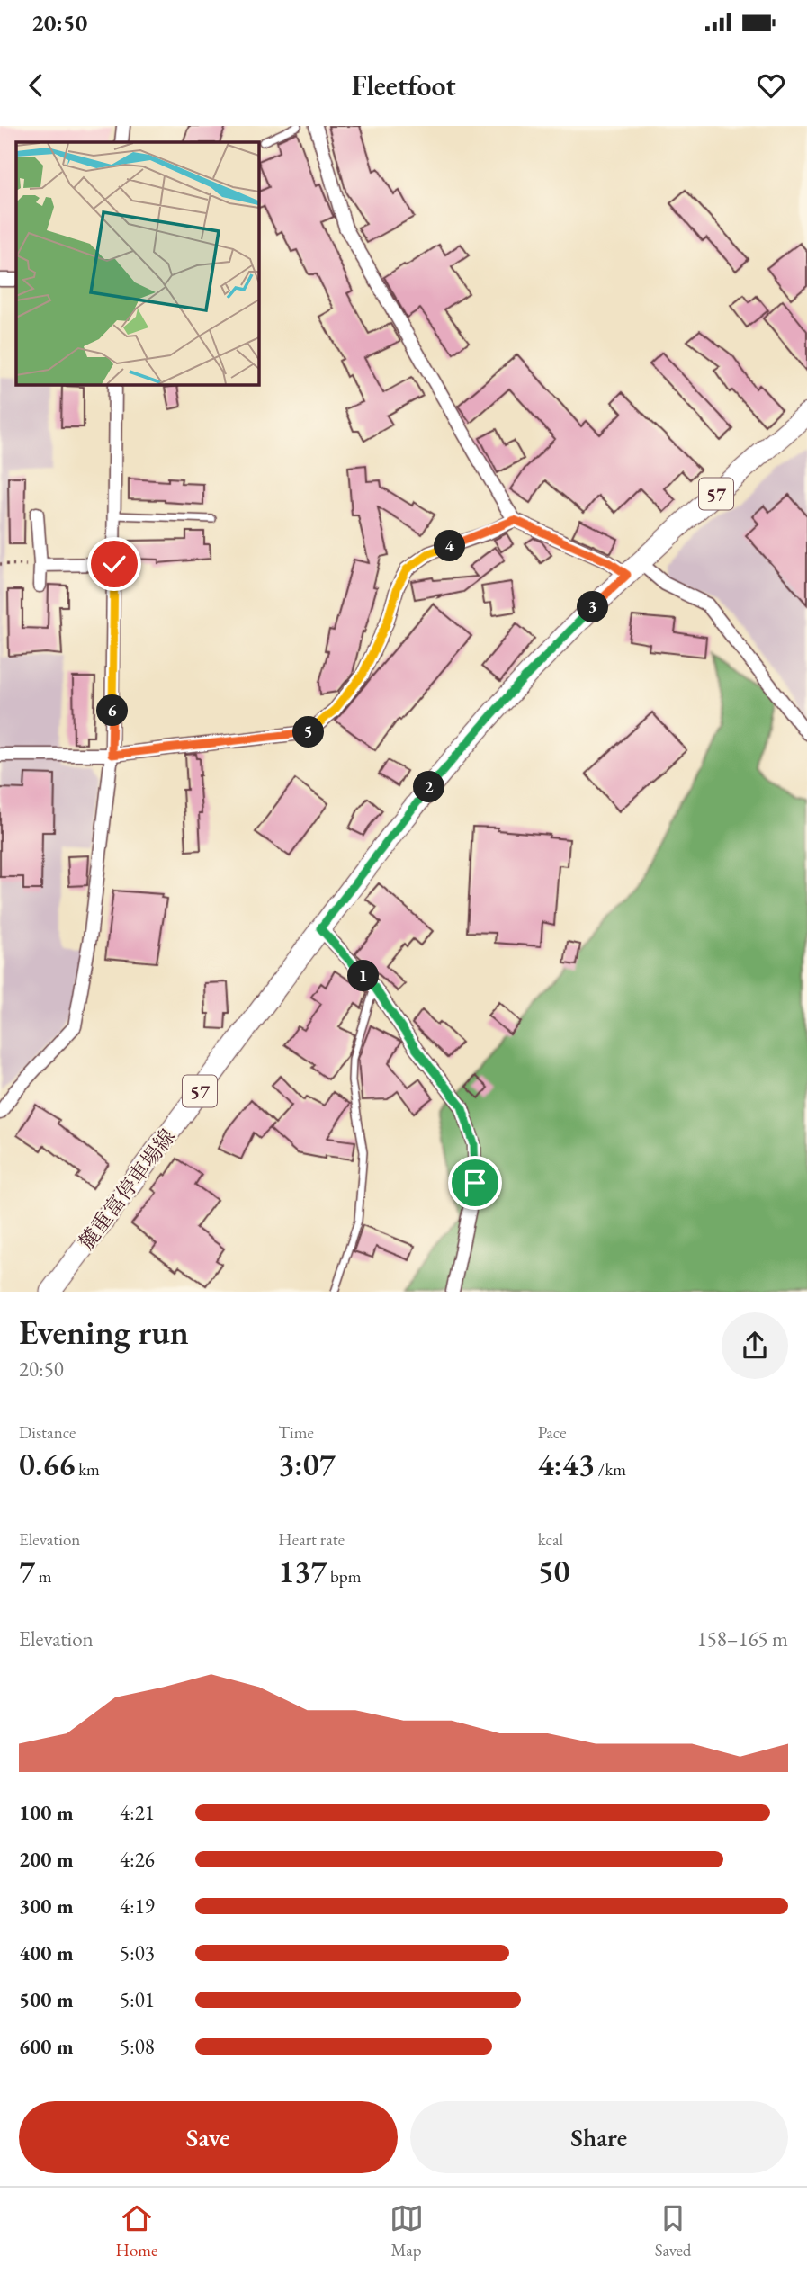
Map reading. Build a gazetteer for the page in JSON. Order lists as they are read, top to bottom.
{
  "streets": {
    "main road": ["57", "麓重富停車場線"]
  },
  "page": {
    "status": "20:50",
    "header": "Fleetfoot",
    "pins": [
      "4",
      "3",
      "6",
      "5",
      "2",
      "1"
    ],
    "heading": ["Evening run", "20:50"],
    "stats": [
      ["Distance", "0.66 km"],
      ["Time", "3:07"],
      ["Pace", "4:43 /km"],
      ["Elevation", "7 m"],
      ["Heart rate", "137 bpm"],
      ["kcal", "50"]
    ],
    "chart": ["Elevation", "158–165 m"],
    "list": [
      {
        "name": "100 m",
        "note": "4:21"
      },
      {
        "name": "200 m",
        "note": "4:26"
      },
      {
        "name": "300 m",
        "note": "4:19"
      },
      {
        "name": "400 m",
        "note": "5:03"
      },
      {
        "name": "500 m",
        "note": "5:01"
      },
      {
        "name": "600 m",
        "note": "5:08"
      }
    ],
    "buttons": ["Save", "Share"],
    "tabs": ["Home", "Map", "Saved"]
  }
}
